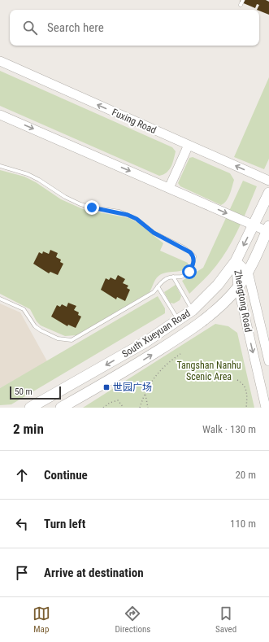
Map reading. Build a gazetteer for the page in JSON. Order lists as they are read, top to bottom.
{
  "streets": {
    "main road": ["South Xueyuan Road"],
    "street": ["Fuxing Road", "Zhengtong Road"]
  },
  "crossings": [
    ["Zhengtong Road", "South Xueyuan Road"]
  ],
  "parks": ["Tangshan Nanhu Scenic Area"],
  "places": {
    "transit": ["世园广场"]
  },
  "scale_bar": "50 m",
  "page": {
    "search": "Search here",
    "scale": "50 m",
    "heading": ["2 min", "Walk · 130 m"],
    "list": [
      ["Continue", "20 m"],
      ["Turn left", "110 m"],
      "Arrive at destination"
    ],
    "nav": ["Map", "Directions", "Saved"]
  }
}
